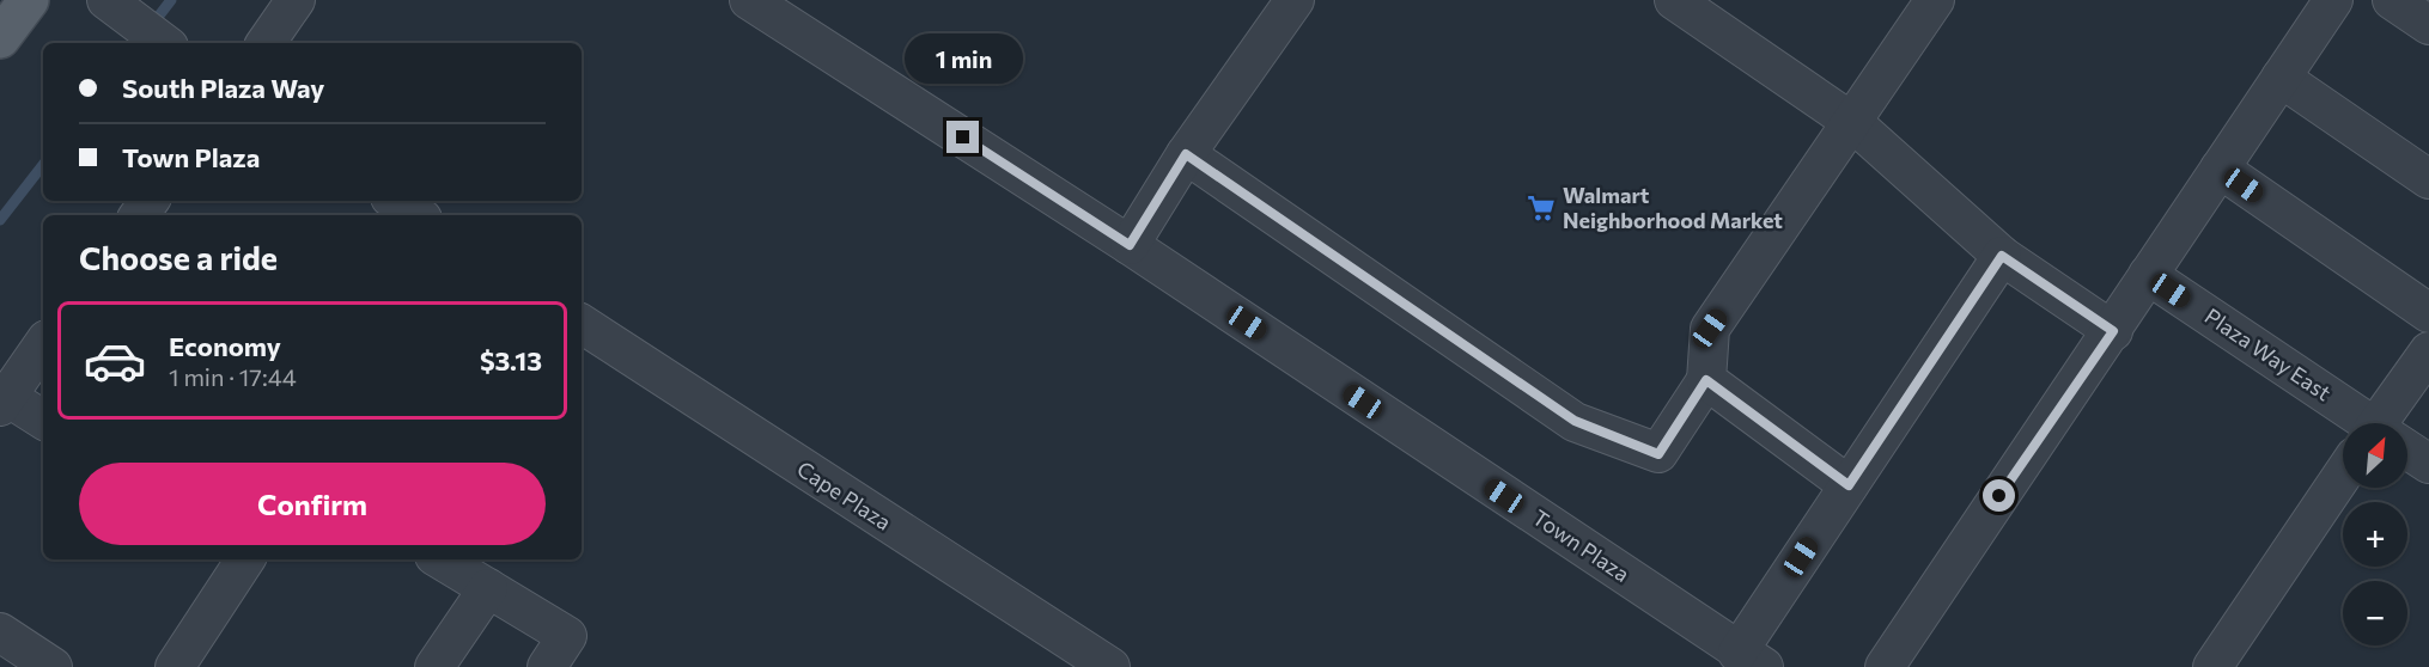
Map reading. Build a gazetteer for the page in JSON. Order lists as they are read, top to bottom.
{
  "streets": {
    "street": ["Plaza Way East", "Cape Plaza", "Town Plaza"]
  },
  "places": {
    "supermarket": ["Walmart Neighborhood Market"]
  },
  "north": "top right",
  "page": {
    "bubble": "1 min",
    "banner": ["South Plaza Way", "Town Plaza"],
    "heading": "Choose a ride",
    "list": [
      {
        "name": "Economy",
        "note": "1 min · 17:44",
        "value": "$3.13"
      }
    ],
    "map_buttons": ["+", "−"],
    "buttons": "Confirm"
  }
}
